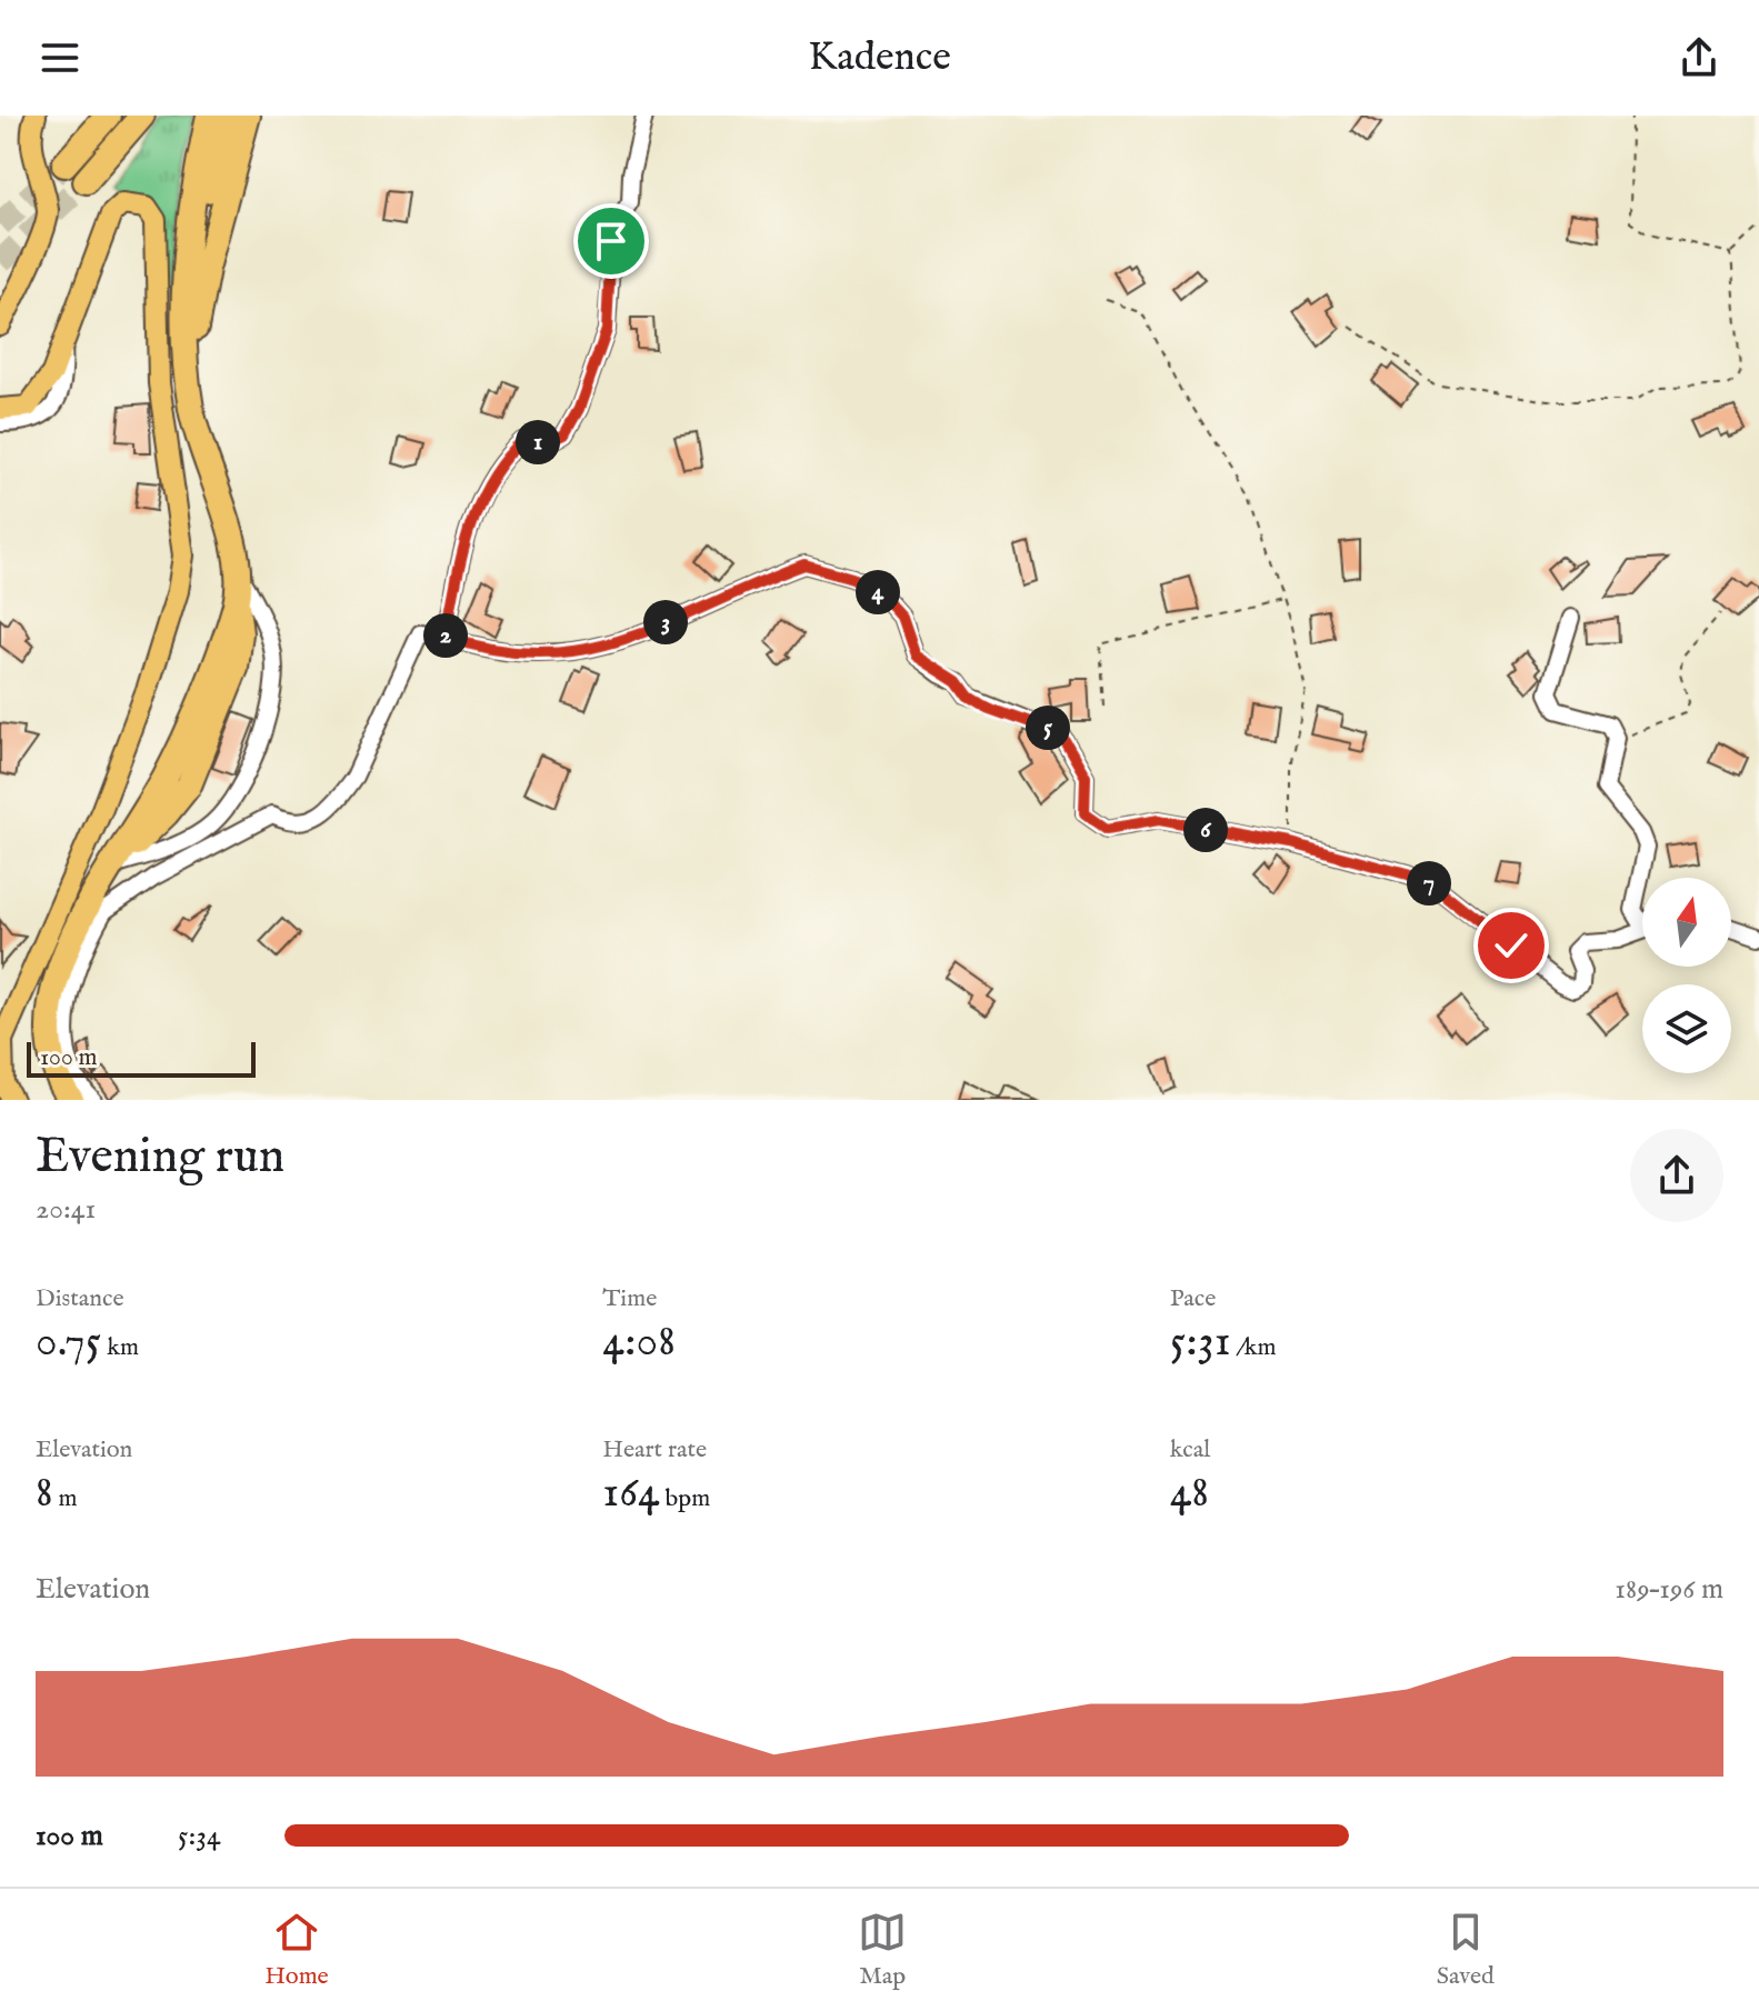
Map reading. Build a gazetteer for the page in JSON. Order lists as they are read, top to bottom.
{
  "scale_bar": "100 m",
  "north": "top",
  "page": {
    "header": "Kadence",
    "pins": [
      "1",
      "4",
      "3",
      "2",
      "5",
      "6",
      "7"
    ],
    "scale": "100 m",
    "heading": ["Evening run", "20:41"],
    "stats": [
      ["Distance", "0.75 km"],
      ["Time", "4:08"],
      ["Pace", "5:31 /km"],
      ["Elevation", "8 m"],
      ["Heart rate", "164 bpm"],
      ["kcal", "48"]
    ],
    "chart": ["Elevation", "189–196 m"],
    "list": [
      {
        "name": "100 m",
        "note": "5:34"
      }
    ],
    "tabs": ["Home", "Map", "Saved"]
  }
}
